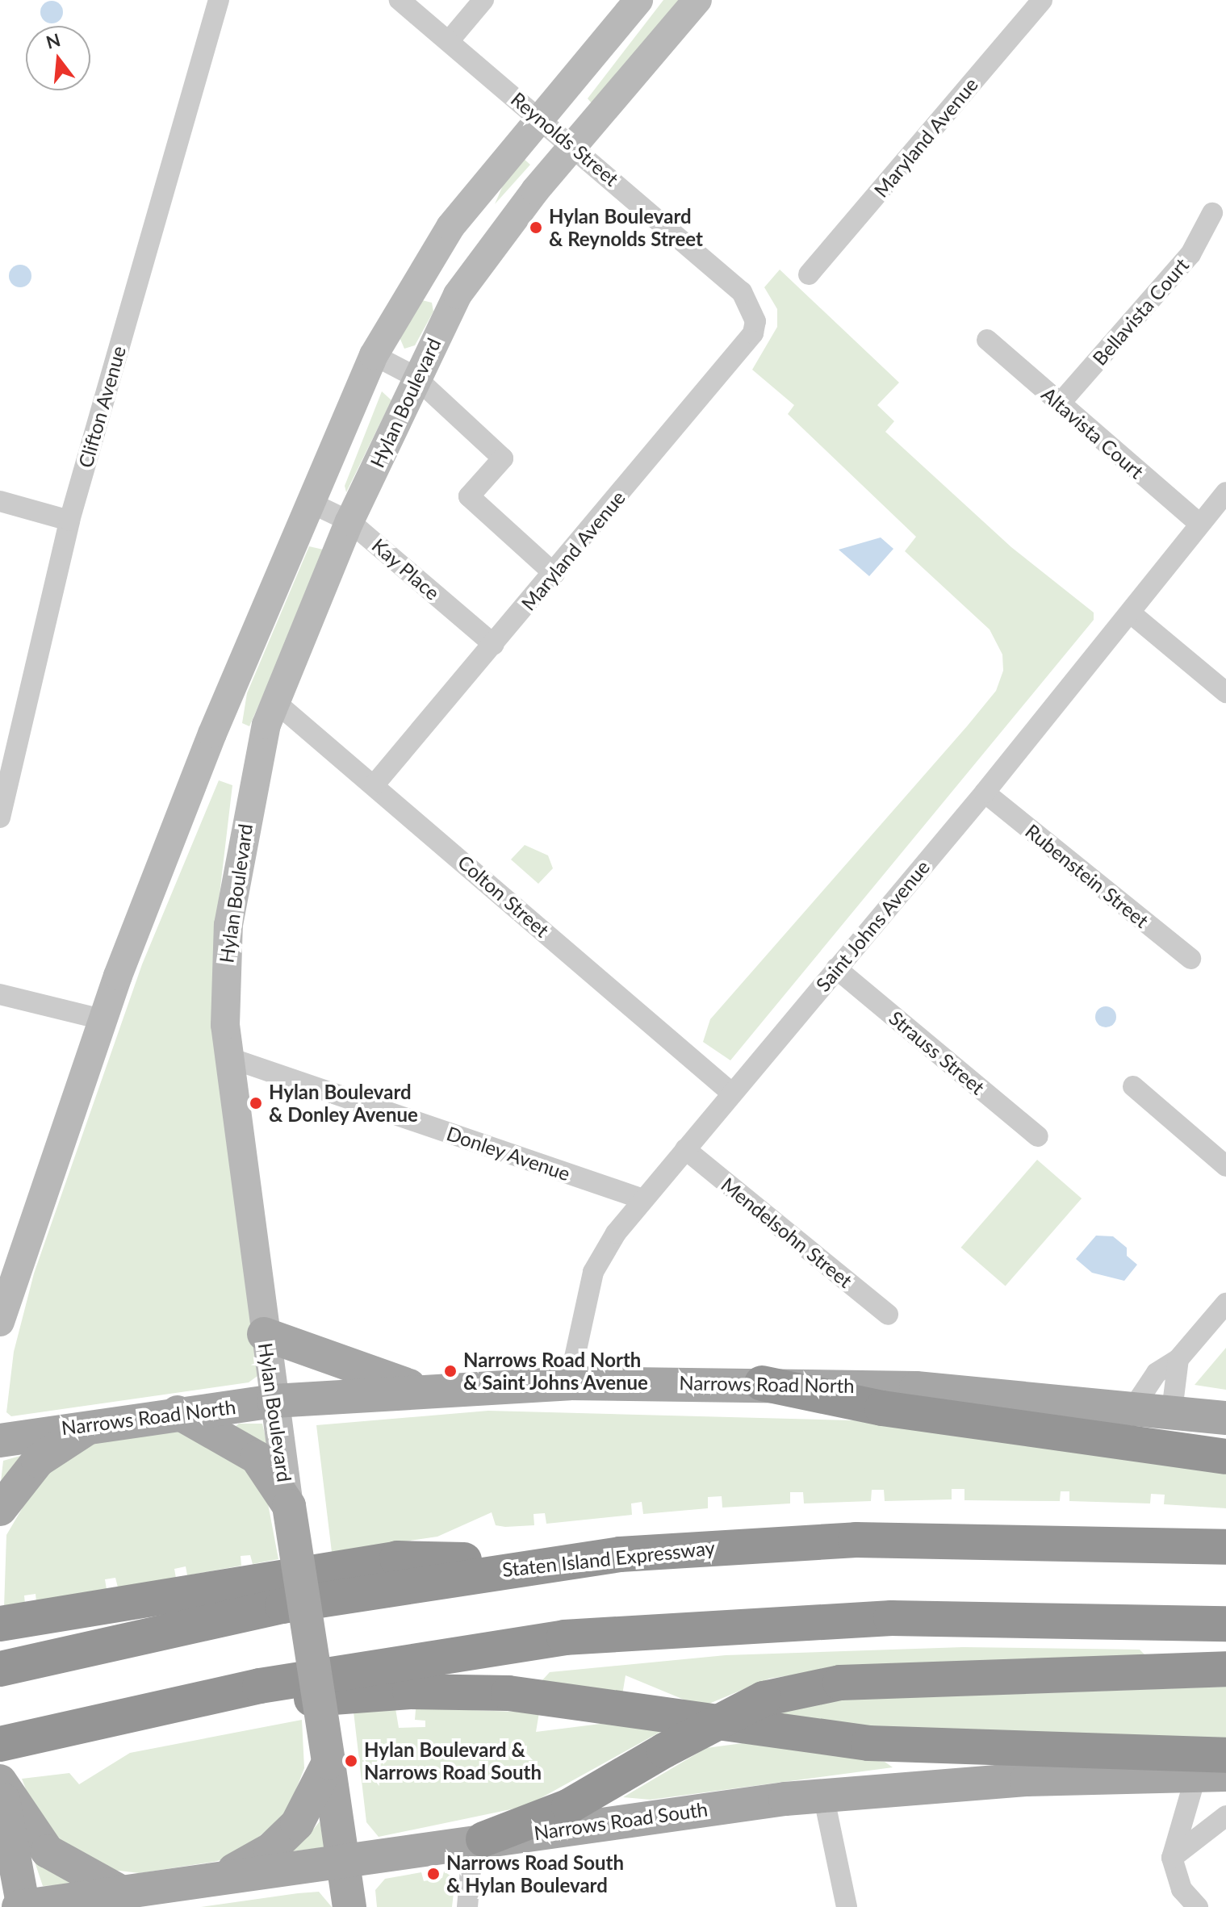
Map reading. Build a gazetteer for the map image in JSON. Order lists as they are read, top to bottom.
{
  "streets": {
    "highway": ["Staten Island Expressway"],
    "main road": ["Hylan Boulevard", "Narrows Road North", "Narrows Road South"],
    "street": [
      "Maryland Avenue",
      "Reynolds Street",
      "Bellavista Court",
      "Clifton Avenue",
      "Altavista Court",
      "Kay Place",
      "Rubenstein Street",
      "Colton Street",
      "Saint Johns Avenue",
      "Strauss Street",
      "Donley Avenue",
      "Mendelsohn Street"
    ]
  },
  "crossings": [
    ["Maryland Avenue", "Reynolds Street"],
    ["Maryland Avenue", "Kay Place"],
    ["Maryland Avenue", "Colton Street"],
    ["Reynolds Street", "Hylan Boulevard"],
    ["Bellavista Court", "Altavista Court"],
    ["Hylan Boulevard", "Kay Place"],
    ["Hylan Boulevard", "Colton Street"],
    ["Hylan Boulevard", "Donley Avenue"],
    ["Hylan Boulevard", "Narrows Road North"],
    ["Hylan Boulevard", "Narrows Road South"],
    ["Altavista Court", "Saint Johns Avenue"],
    ["Rubenstein Street", "Saint Johns Avenue"],
    ["Colton Street", "Saint Johns Avenue"],
    ["Saint Johns Avenue", "Strauss Street"],
    ["Saint Johns Avenue", "Donley Avenue"],
    ["Saint Johns Avenue", "Mendelsohn Street"],
    ["Saint Johns Avenue", "Narrows Road North"]
  ],
  "places": [
    "Hylan Boulevard & Reynolds Street",
    "Hylan Boulevard & Donley Avenue",
    "Narrows Road North & Saint Johns Avenue",
    "Hylan Boulevard & Narrows Road South",
    "Narrows Road South & Hylan Boulevard"
  ],
  "north": "top"
}
